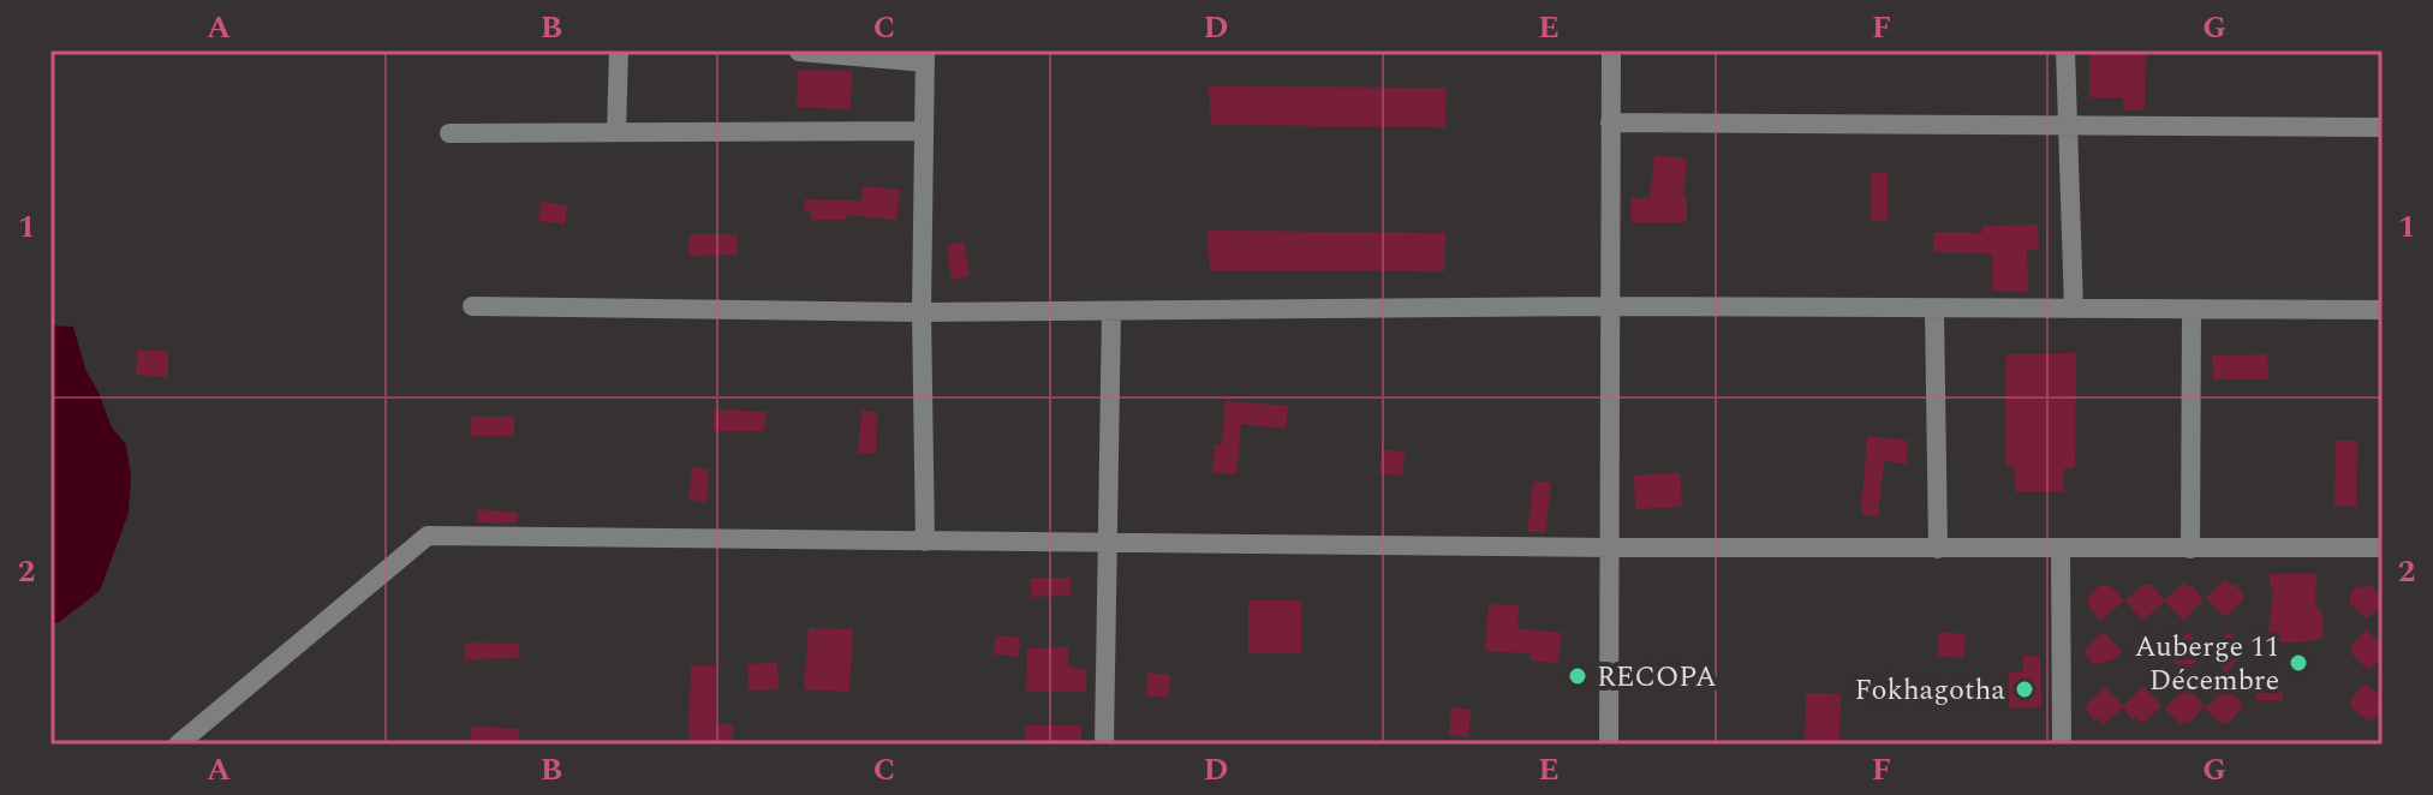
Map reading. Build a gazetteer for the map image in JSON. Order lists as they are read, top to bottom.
{
  "places": ["Auberge 11 Décembre", "RECOPA", "Fokhagotha"],
  "grid": {
    "columns": [
      "A",
      "B",
      "C",
      "D",
      "E",
      "F",
      "G"
    ],
    "rows": ["1", "2"]
  }
}
